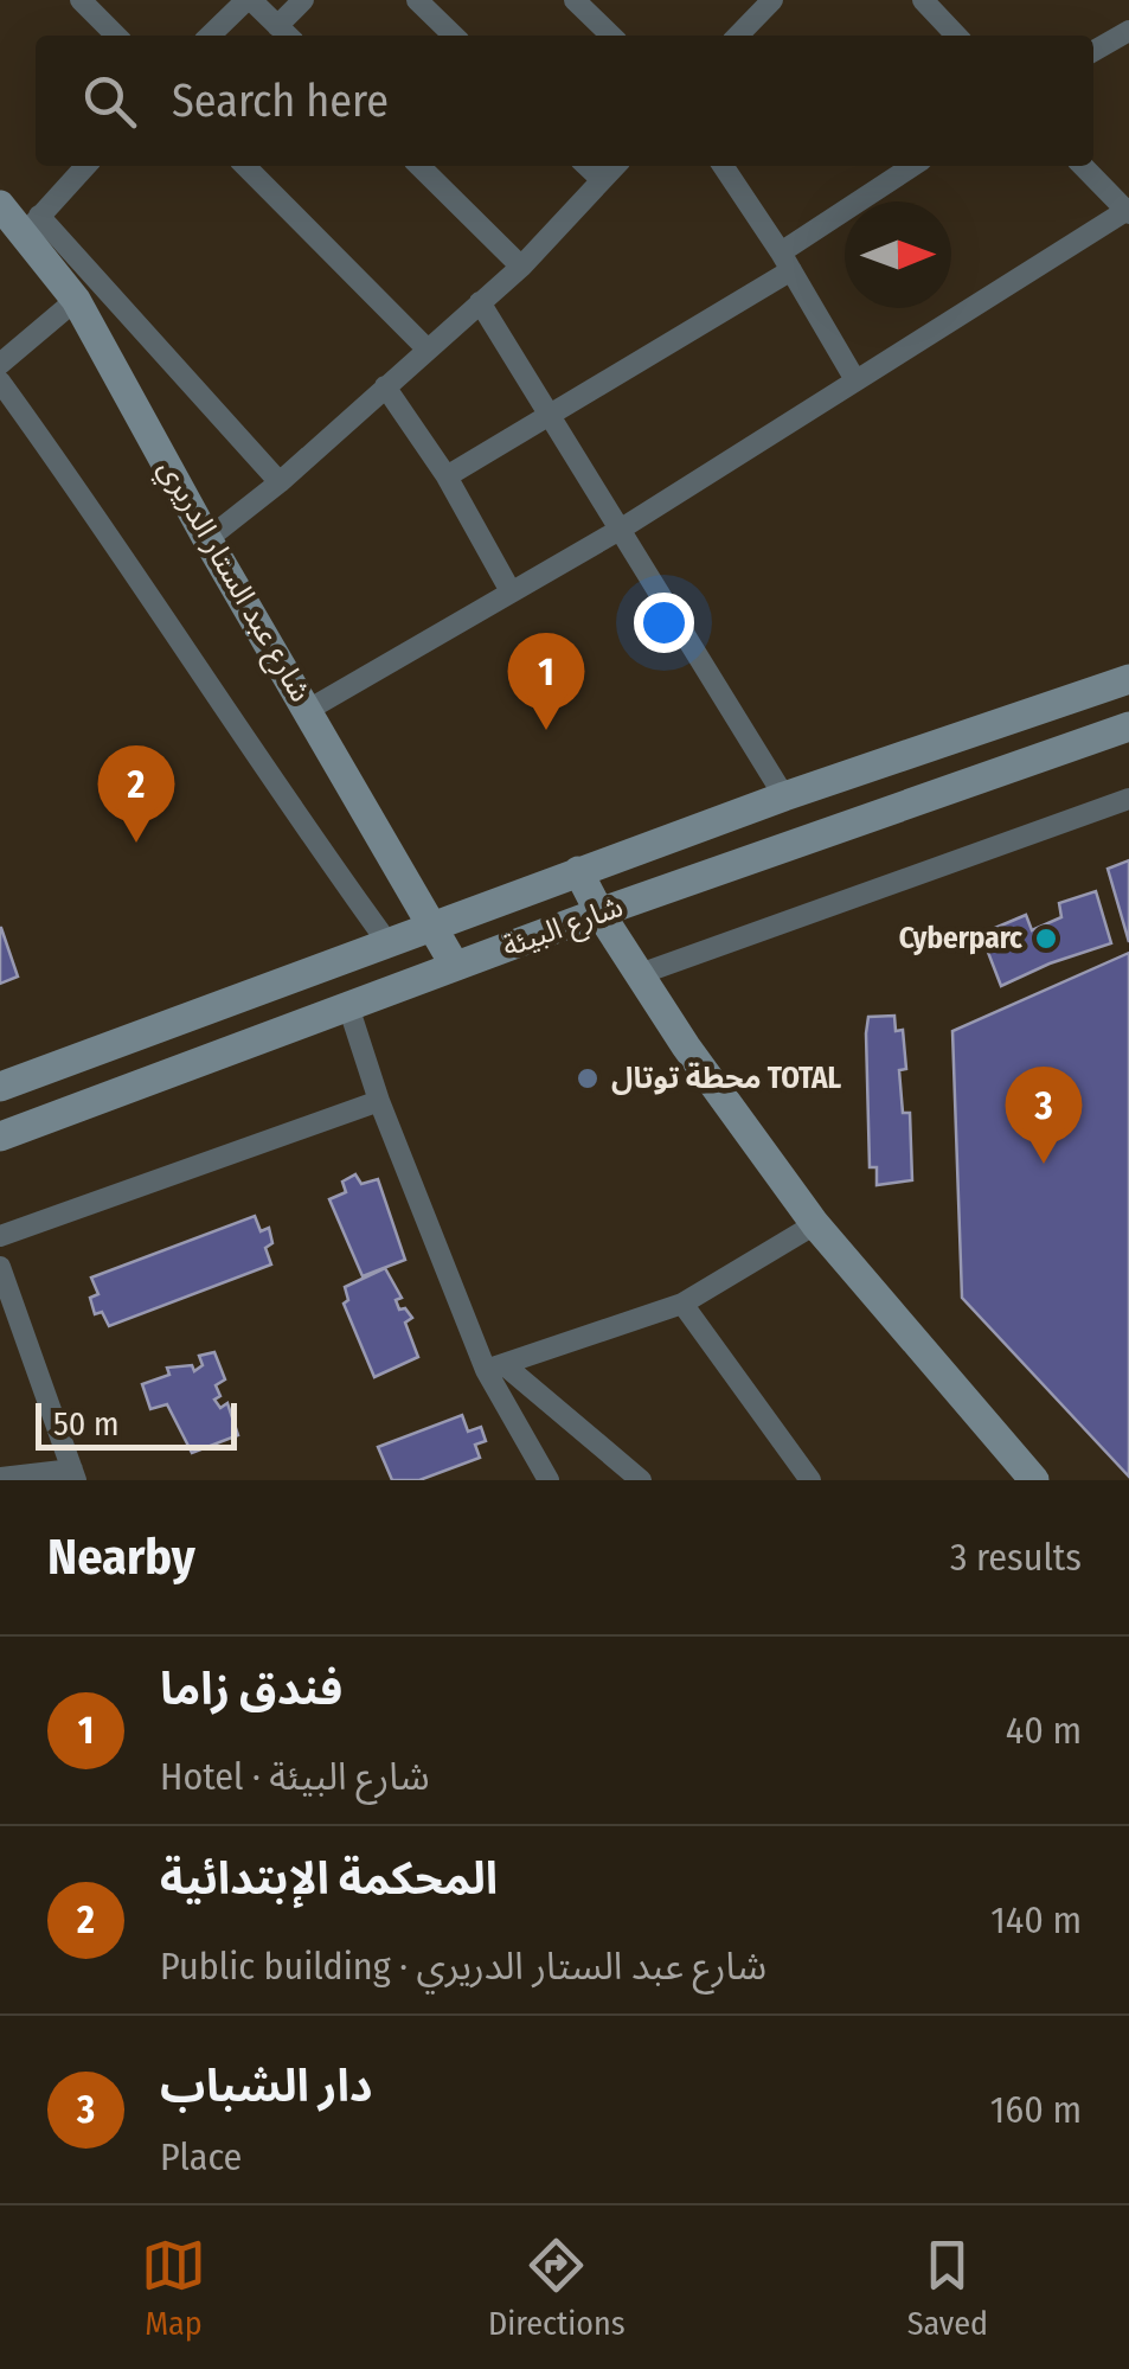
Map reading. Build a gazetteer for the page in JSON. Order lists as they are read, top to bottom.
{
  "streets": {
    "main road": ["شارع عبد الستار الدريري", "شارع البيئة"]
  },
  "crossings": [
    ["شارع عبد الستار الدريري", "شارع البيئة"]
  ],
  "places": ["Cyberparc", "محطة توتال TOTAL"],
  "scale_bar": "50 m",
  "north": "right",
  "page": {
    "search": "Search here",
    "pins": ["1", "2", "3"],
    "scale": "50 m",
    "heading": ["Nearby", "3 results"],
    "list": [
      {
        "mark": "1",
        "name": "فندق زاما",
        "note": "Hotel · شارع البيئة",
        "value": "40 m"
      },
      {
        "mark": "2",
        "name": "المحكمة الإبتدائية",
        "note": "Public building · شارع عبد الستار الدريري",
        "value": "140 m"
      },
      {
        "mark": "3",
        "name": "دار الشباب",
        "note": "Place",
        "value": "160 m"
      }
    ],
    "nav": ["Map", "Directions", "Saved"]
  }
}
